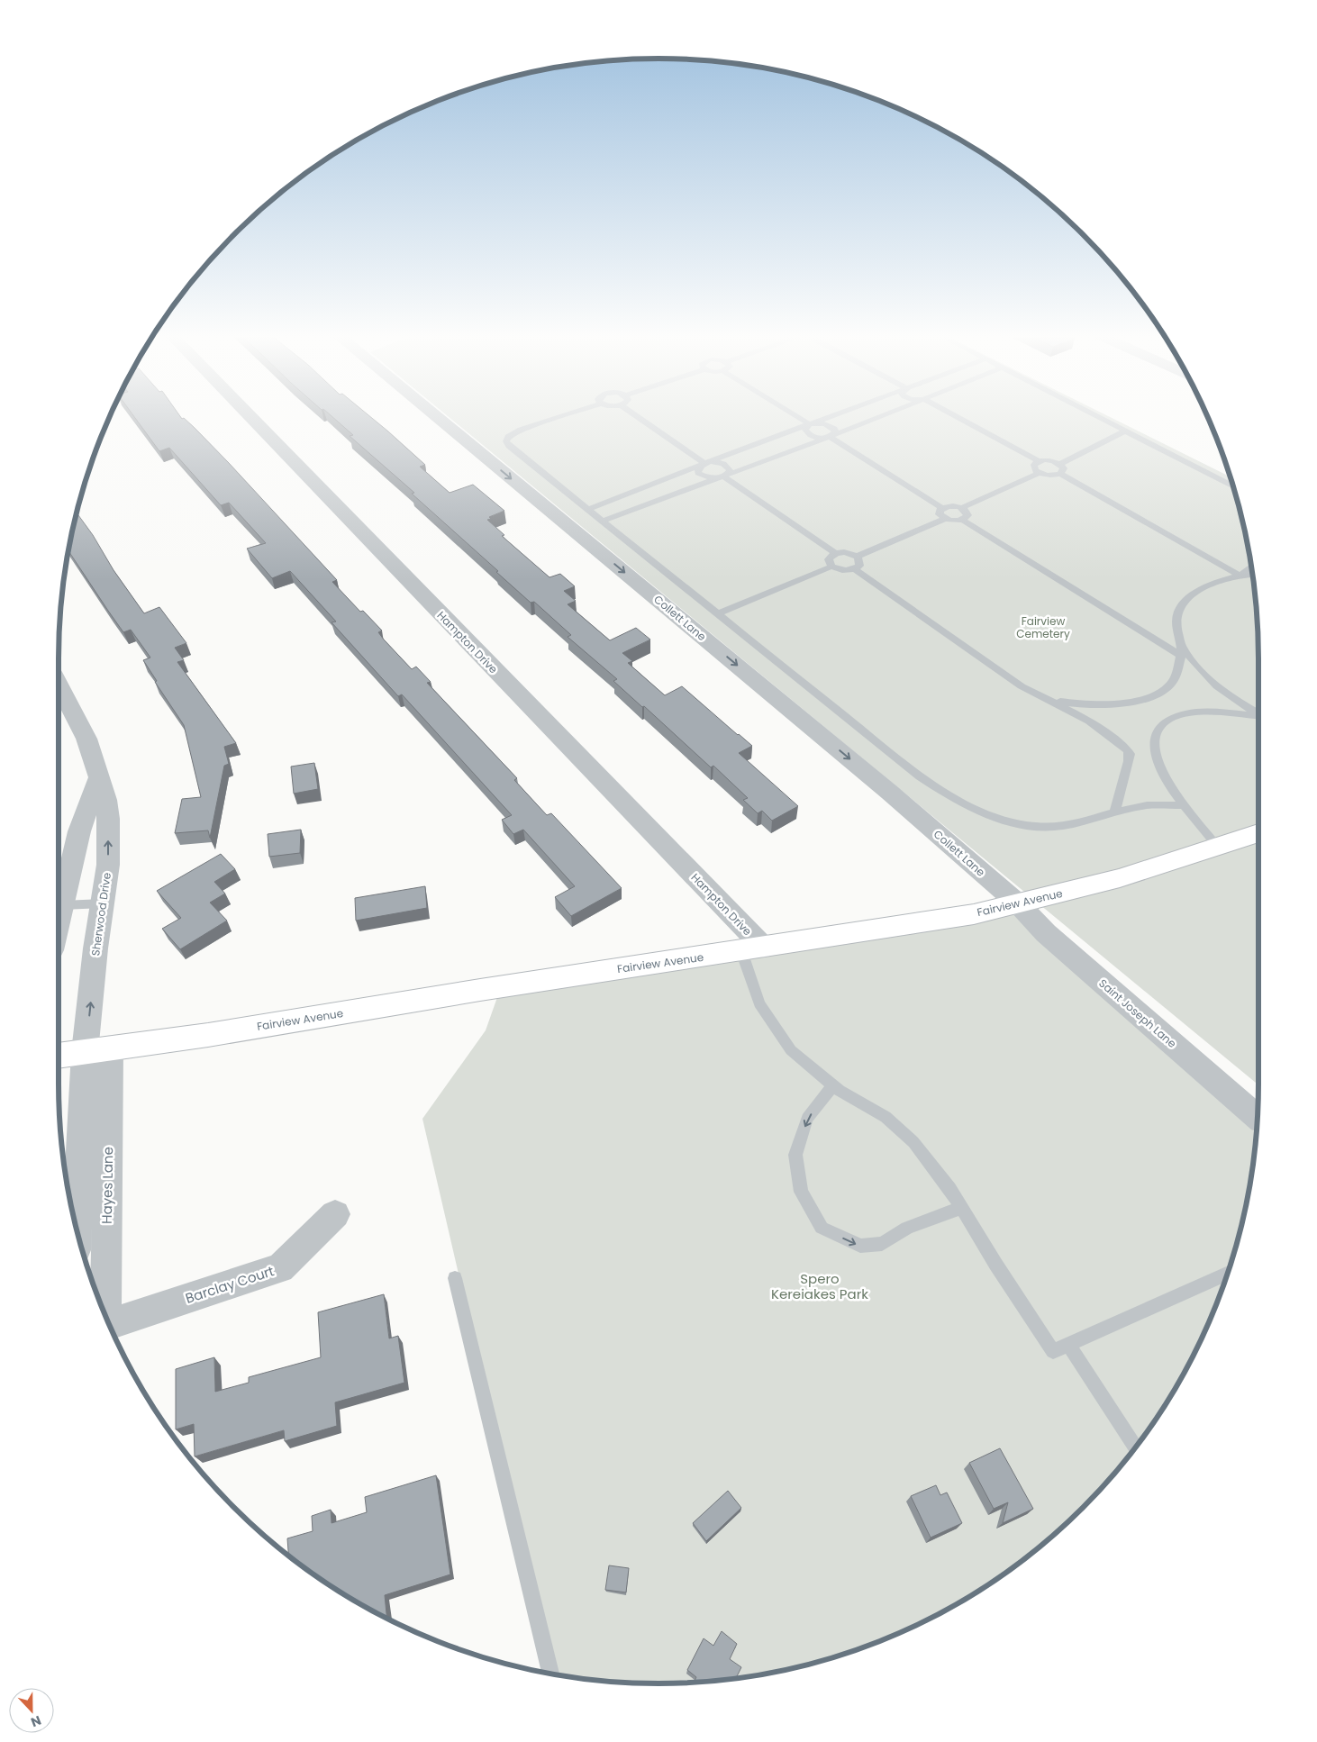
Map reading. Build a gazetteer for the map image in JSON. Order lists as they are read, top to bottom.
{
  "streets": {
    "main road": ["Fairview Avenue"],
    "street": [
      "Collett Lane",
      "Hampton Drive",
      "Sherwood Drive",
      "Saint Joseph Lane",
      "Hayes Lane",
      "Barclay Court"
    ]
  },
  "crossings": [
    ["Collett Lane", "Fairview Avenue"],
    ["Collett Lane", "Saint Joseph Lane"],
    ["Hampton Drive", "Fairview Avenue"],
    ["Fairview Avenue", "Sherwood Drive"],
    ["Fairview Avenue", "Saint Joseph Lane"],
    ["Fairview Avenue", "Hayes Lane"],
    ["Sherwood Drive", "Hayes Lane"]
  ],
  "one_way": ["Collett Lane"],
  "parks": ["Fairview Cemetery", "Spero Kereiakes Park"],
  "north": "bottom"
}
